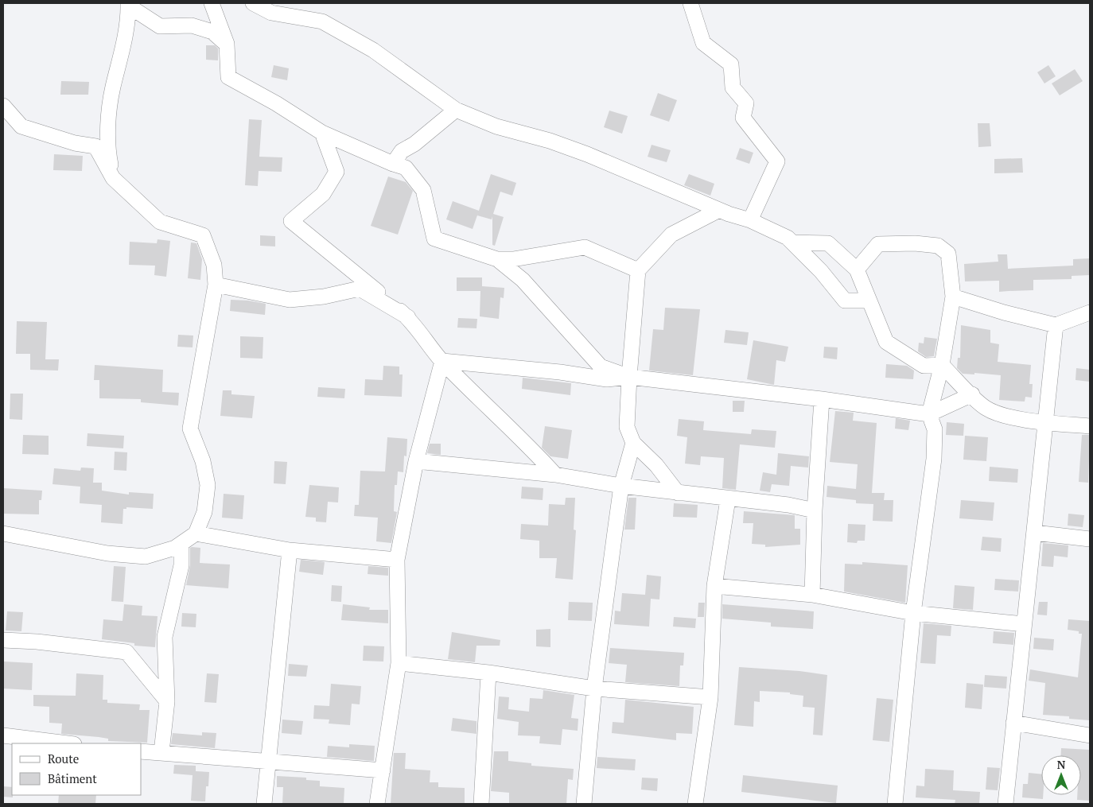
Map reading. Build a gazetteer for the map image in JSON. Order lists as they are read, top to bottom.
{
  "legend": ["Route", "Bâtiment"],
  "north": "top"
}
